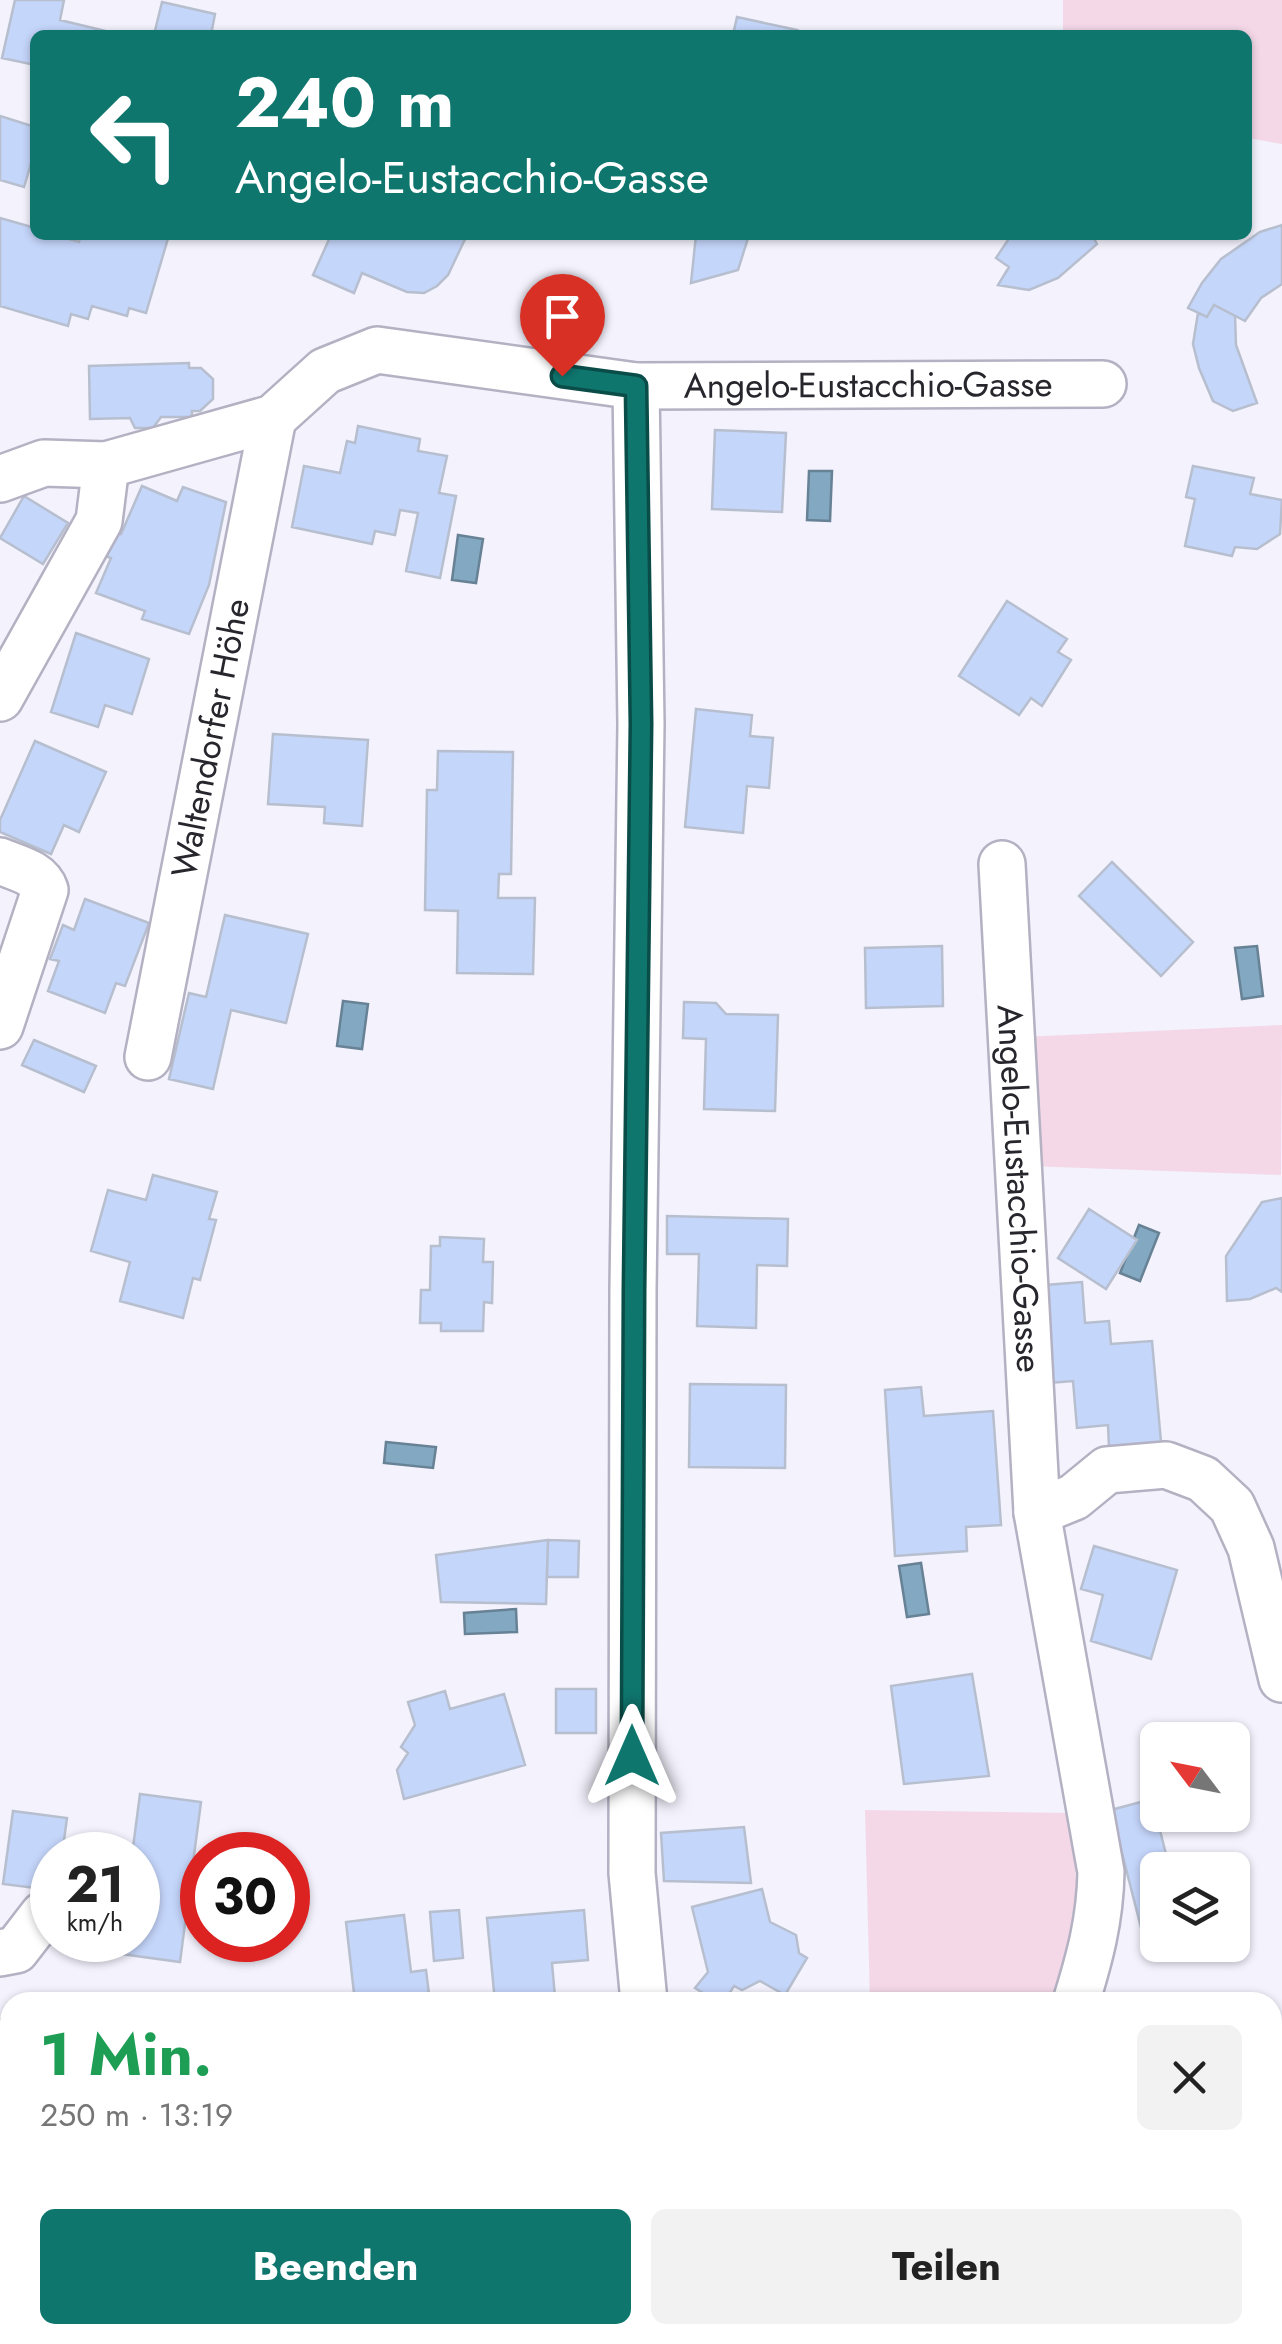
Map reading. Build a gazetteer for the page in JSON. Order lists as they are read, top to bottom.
{
  "streets": {
    "street": ["Angelo-Eustacchio-Gasse", "Waltendorfer Höhe"]
  },
  "crossings": [
    ["Angelo-Eustacchio-Gasse", "Waltendorfer Höhe"]
  ],
  "north": "top left",
  "page": {
    "turn": ["240 m", "Angelo-Eustacchio-Gasse"],
    "speed": "21 km/h",
    "limit": "30",
    "heading": ["1 Min.", "250 m · 13:19"],
    "buttons": ["Beenden", "Teilen"]
  }
}
